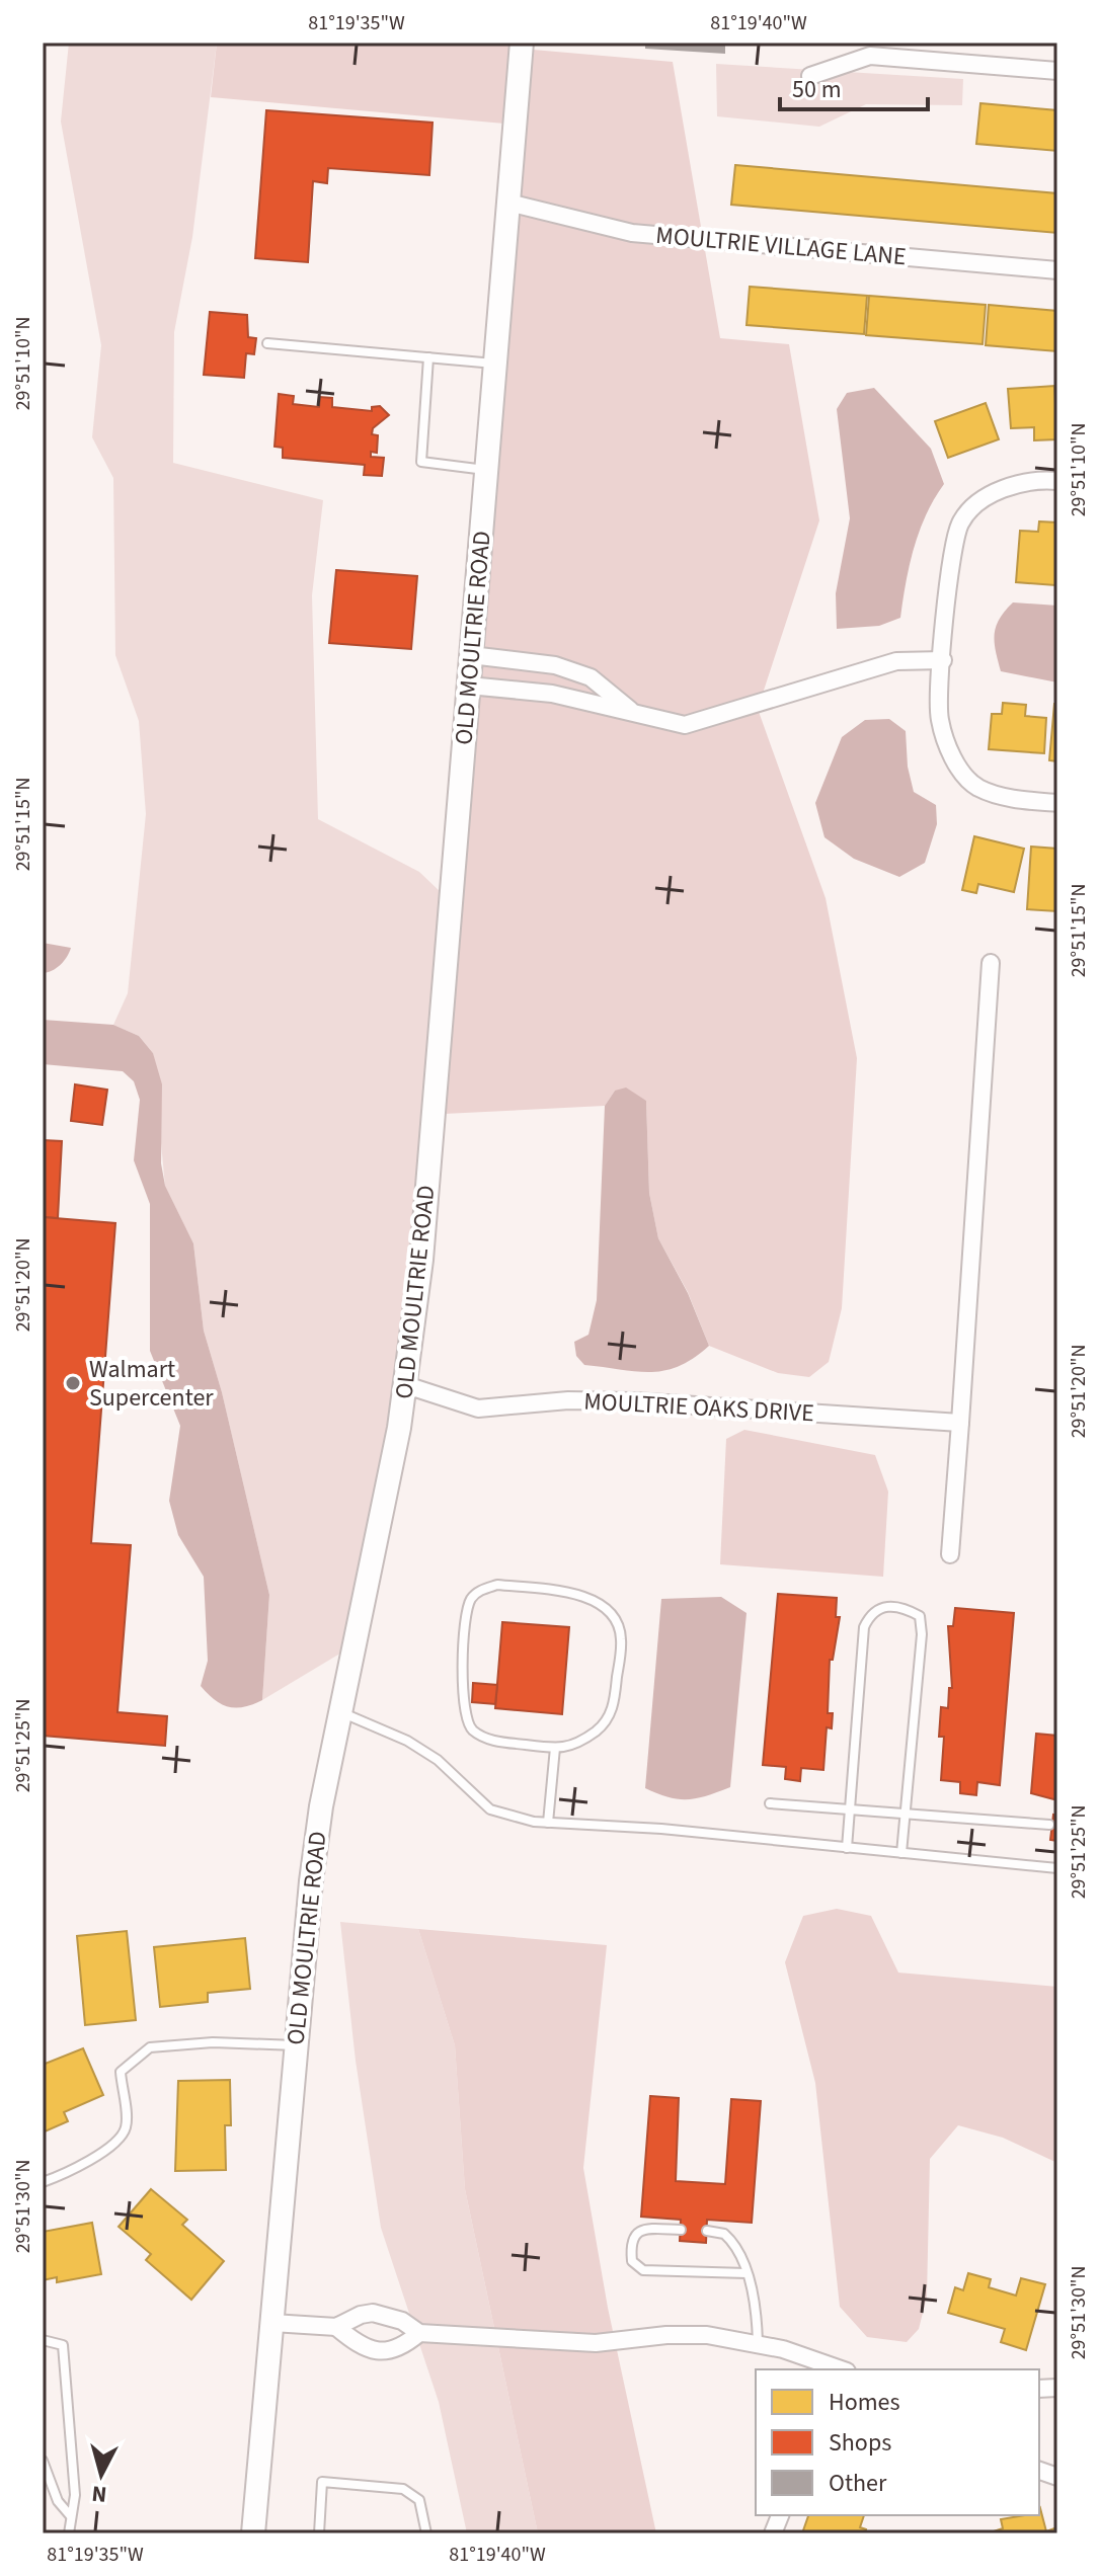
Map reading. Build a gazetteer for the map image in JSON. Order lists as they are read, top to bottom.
{
  "streets": {
    "main road": ["OLD MOULTRIE ROAD"],
    "street": ["MOULTRIE VILLAGE LANE", "MOULTRIE OAKS DRIVE"]
  },
  "crossings": [
    ["MOULTRIE VILLAGE LANE", "OLD MOULTRIE ROAD"],
    ["OLD MOULTRIE ROAD", "MOULTRIE OAKS DRIVE"]
  ],
  "places": ["Walmart Supercenter"],
  "legend": ["Homes", "Shops", "Other"],
  "scale_bar": "50 m",
  "north": "bottom",
  "coordinates": [
    "81°19'35\"W",
    "81°19'40\"W",
    "29°51'10\"N",
    "29°51'15\"N",
    "29°51'20\"N",
    "29°51'25\"N",
    "29°51'30\"N"
  ]
}
